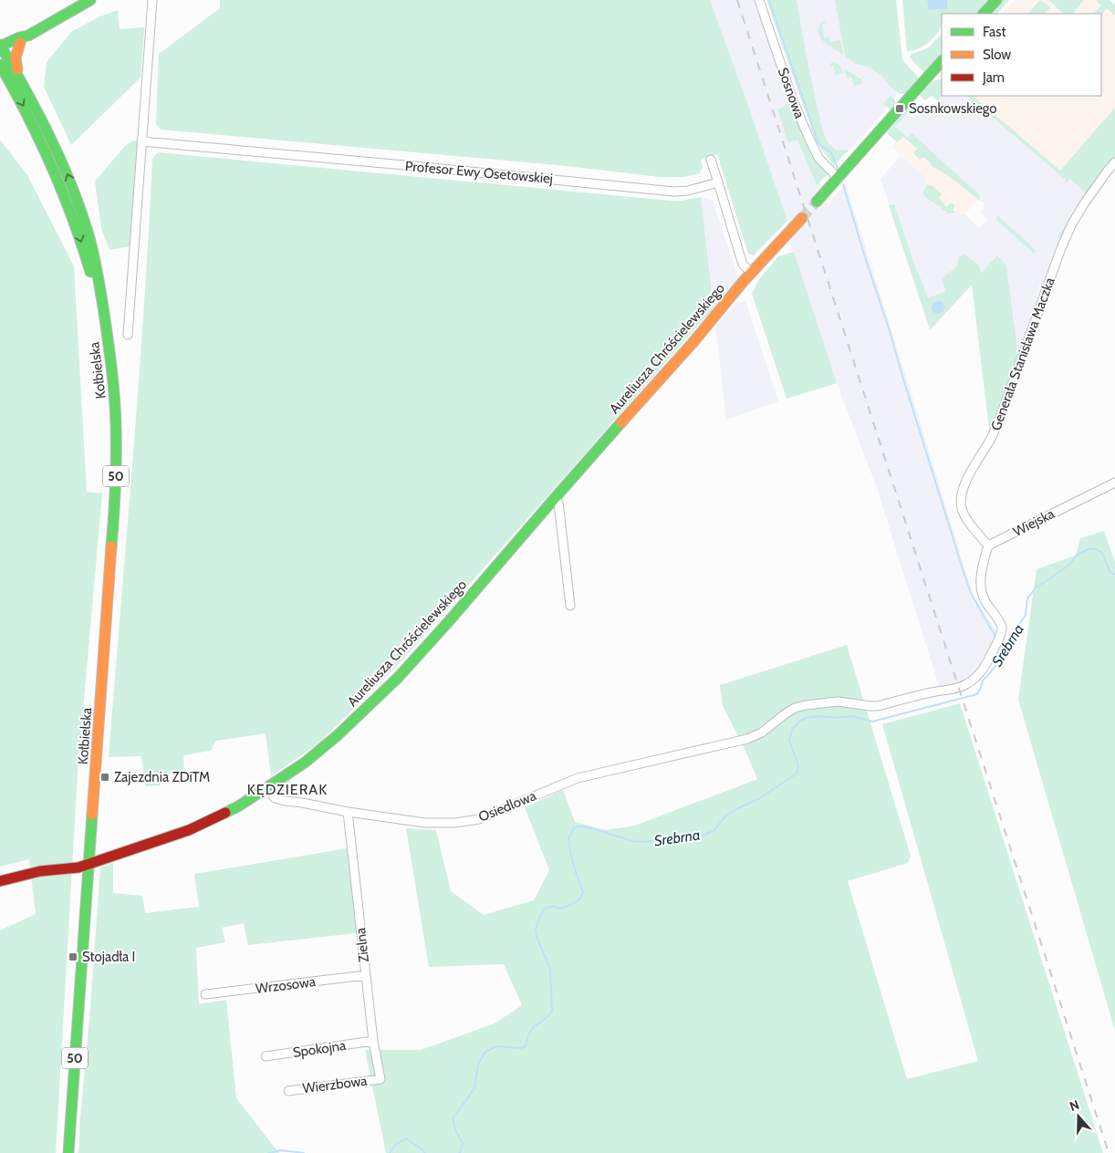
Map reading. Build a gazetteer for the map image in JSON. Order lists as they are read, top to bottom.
{
  "streets": {
    "main road": ["Aureliusza Chróścielewskiego", "Kołbielska", "50"],
    "street": [
      "Sosnowa",
      "Profesor Ewy Osetowskiej",
      "Generała Stanisława Maczka",
      "Wiejska",
      "Osiedlowa",
      "Zielna",
      "Wrzosowa",
      "Spokojna",
      "Wierzbowa"
    ]
  },
  "crossings": [
    ["Aureliusza Chróścielewskiego", "Kołbielska"],
    ["Aureliusza Chróścielewskiego", "Osiedlowa"],
    ["Generała Stanisława Maczka", "Wiejska"],
    ["Generała Stanisława Maczka", "Osiedlowa"],
    ["Kołbielska", "50"],
    ["Wiejska", "Osiedlowa"],
    ["Osiedlowa", "Zielna"],
    ["Zielna", "Wrzosowa"],
    ["Zielna", "Spokojna"],
    ["Zielna", "Wierzbowa"]
  ],
  "districts": ["KĘDZIERAK"],
  "water": ["Srebrna"],
  "places": {
    "transit": ["Sosnkowskiego", "Zajezdnia ZDiTM", "Stojadła I"]
  },
  "legend": ["Fast", "Slow", "Jam"],
  "north": "top"
}
